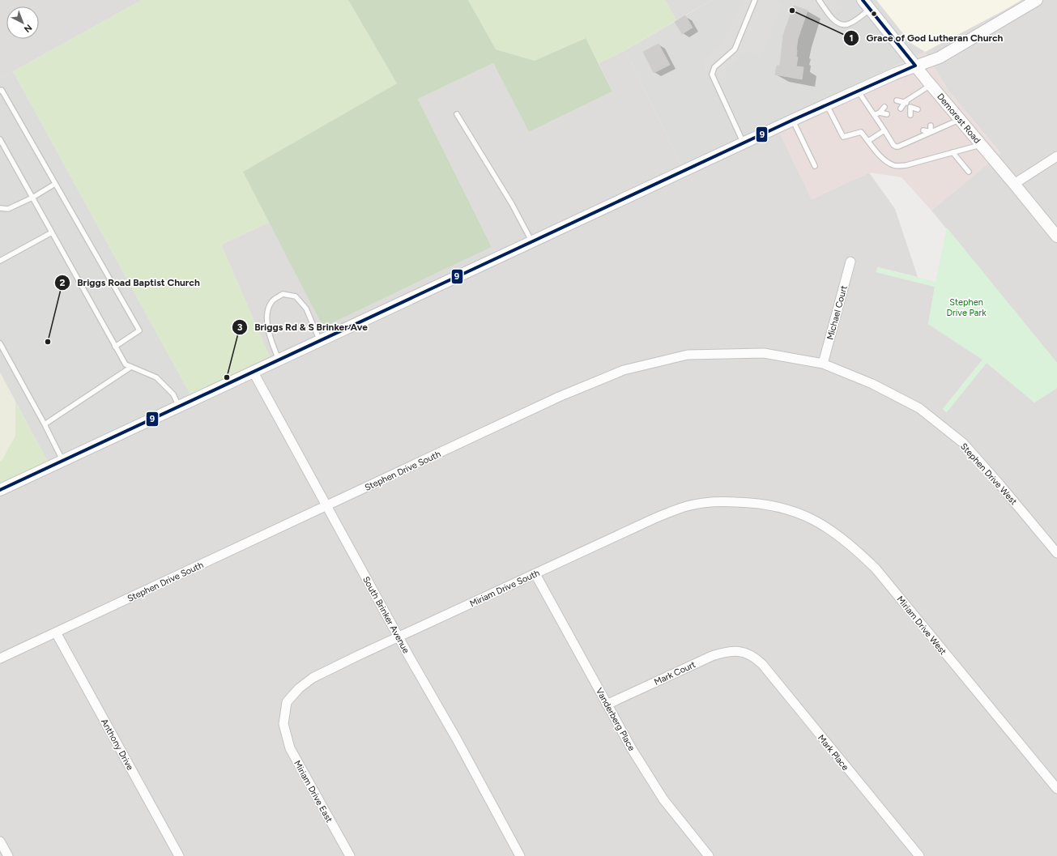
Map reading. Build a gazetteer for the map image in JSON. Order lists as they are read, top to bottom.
{
  "streets": {
    "street": [
      "Demorest Road",
      "Michael Court",
      "Stephen Drive South",
      "Stephen Drive West",
      "Miriam Drive South",
      "South Brinker Avenue",
      "Miriam Drive West",
      "Mark Court",
      "Vanderberg Place",
      "Anthony Drive",
      "Mark Place",
      "Miriam Drive East"
    ]
  },
  "crossings": [
    ["Michael Court", "Stephen Drive South"],
    ["Michael Court", "Stephen Drive West"],
    ["Stephen Drive South", "Stephen Drive West"],
    ["Stephen Drive South", "South Brinker Avenue"],
    ["Stephen Drive South", "Anthony Drive"],
    ["Miriam Drive South", "South Brinker Avenue"],
    ["Miriam Drive South", "Miriam Drive West"],
    ["Miriam Drive South", "Vanderberg Place"],
    ["Miriam Drive South", "Miriam Drive East"],
    ["Mark Court", "Vanderberg Place"],
    ["Mark Court", "Mark Place"]
  ],
  "parks": ["Stephen Drive Park"],
  "places": ["Grace of God Lutheran Church", "Briggs Road Baptist Church", "Briggs Rd & S Brinker Ave"],
  "lines": ["transit line 9"],
  "north": "bottom right"
}
